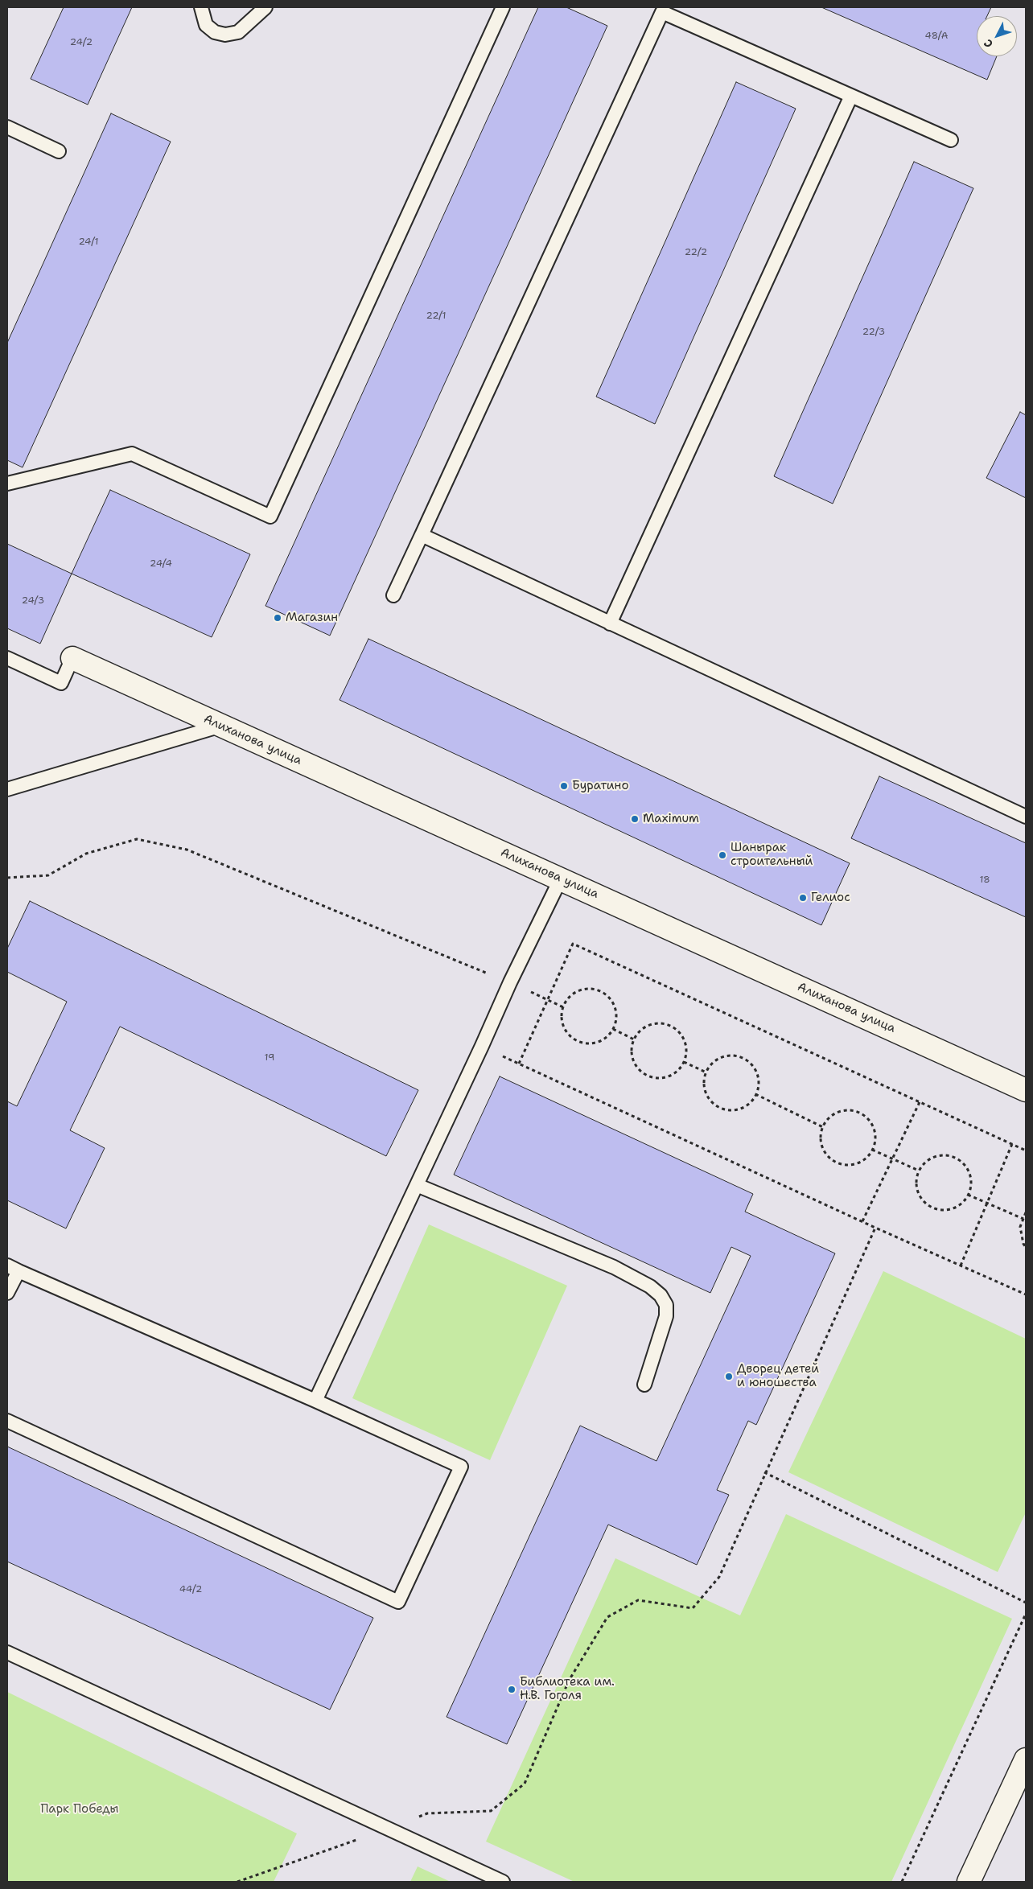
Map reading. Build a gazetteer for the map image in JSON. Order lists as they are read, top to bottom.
{
  "streets": {
    "street": ["Алиханова улица"]
  },
  "parks": ["Парк Победы"],
  "places": [
    "Магазин",
    "Буратино",
    "Maximum",
    "Шанырак строительный",
    "Гелиос",
    "Дворец детей и юношества",
    "Библиотека им. Н.В. Гоголя"
  ],
  "house_numbers": [
    "48/А",
    "24/2",
    "24/1",
    "22/2",
    "22/1",
    "22/3",
    "24/4",
    "24/3",
    "18",
    "19",
    "44/2"
  ],
  "north": "bottom left"
}
